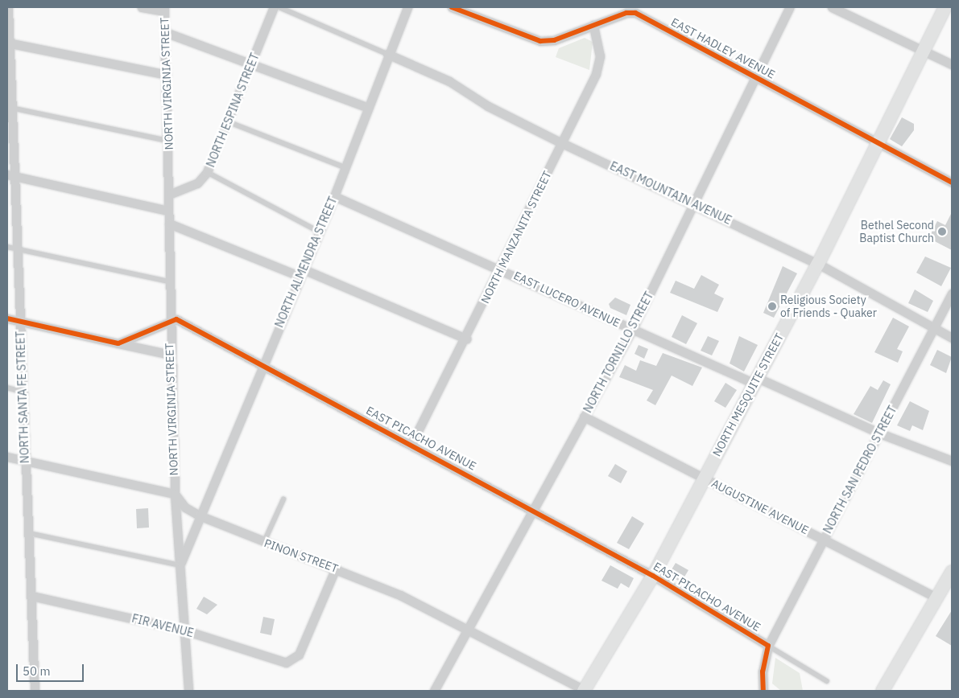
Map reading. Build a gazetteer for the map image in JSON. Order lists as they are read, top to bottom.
{
  "streets": {
    "street": [
      "EAST HADLEY AVENUE",
      "NORTH VIRGINIA STREET",
      "NORTH ESPINA STREET",
      "EAST MOUNTAIN AVENUE",
      "NORTH MANZANITA STREET",
      "NORTH ALMENDRA STREET",
      "EAST LUCERO AVENUE",
      "NORTH TORNILLO STREET",
      "NORTH MESQUITE STREET",
      "NORTH SANTA FE STREET",
      "EAST PICACHO AVENUE",
      "NORTH SAN PEDRO STREET",
      "AUGUSTINE AVENUE",
      "PINON STREET",
      "FIR AVENUE"
    ]
  },
  "crossings": [
    ["EAST HADLEY AVENUE", "NORTH MANZANITA STREET"],
    ["EAST HADLEY AVENUE", "NORTH TORNILLO STREET"],
    ["EAST HADLEY AVENUE", "NORTH MESQUITE STREET"],
    ["NORTH VIRGINIA STREET", "NORTH ESPINA STREET"],
    ["NORTH VIRGINIA STREET", "NORTH ALMENDRA STREET"],
    ["NORTH VIRGINIA STREET", "EAST PICACHO AVENUE"],
    ["NORTH VIRGINIA STREET", "PINON STREET"],
    ["NORTH VIRGINIA STREET", "FIR AVENUE"],
    ["EAST MOUNTAIN AVENUE", "NORTH MANZANITA STREET"],
    ["EAST MOUNTAIN AVENUE", "NORTH ALMENDRA STREET"],
    ["EAST MOUNTAIN AVENUE", "NORTH TORNILLO STREET"],
    ["EAST MOUNTAIN AVENUE", "NORTH MESQUITE STREET"],
    ["EAST MOUNTAIN AVENUE", "NORTH SAN PEDRO STREET"],
    ["NORTH MANZANITA STREET", "EAST LUCERO AVENUE"],
    ["NORTH MANZANITA STREET", "EAST PICACHO AVENUE"],
    ["NORTH ALMENDRA STREET", "EAST LUCERO AVENUE"],
    ["NORTH ALMENDRA STREET", "EAST PICACHO AVENUE"],
    ["NORTH ALMENDRA STREET", "PINON STREET"],
    ["EAST LUCERO AVENUE", "NORTH TORNILLO STREET"],
    ["EAST LUCERO AVENUE", "NORTH MESQUITE STREET"],
    ["EAST LUCERO AVENUE", "NORTH SAN PEDRO STREET"],
    ["NORTH TORNILLO STREET", "EAST PICACHO AVENUE"],
    ["NORTH TORNILLO STREET", "AUGUSTINE AVENUE"],
    ["NORTH TORNILLO STREET", "PINON STREET"],
    ["NORTH MESQUITE STREET", "EAST PICACHO AVENUE"],
    ["NORTH MESQUITE STREET", "AUGUSTINE AVENUE"],
    ["NORTH MESQUITE STREET", "PINON STREET"],
    ["NORTH SANTA FE STREET", "FIR AVENUE"],
    ["EAST PICACHO AVENUE", "NORTH SAN PEDRO STREET"],
    ["NORTH SAN PEDRO STREET", "AUGUSTINE AVENUE"],
    ["PINON STREET", "FIR AVENUE"]
  ],
  "places": ["Bethel Second Baptist Church", "Religious Society of Friends - Quaker"],
  "scale_bar": "50 m"
}
